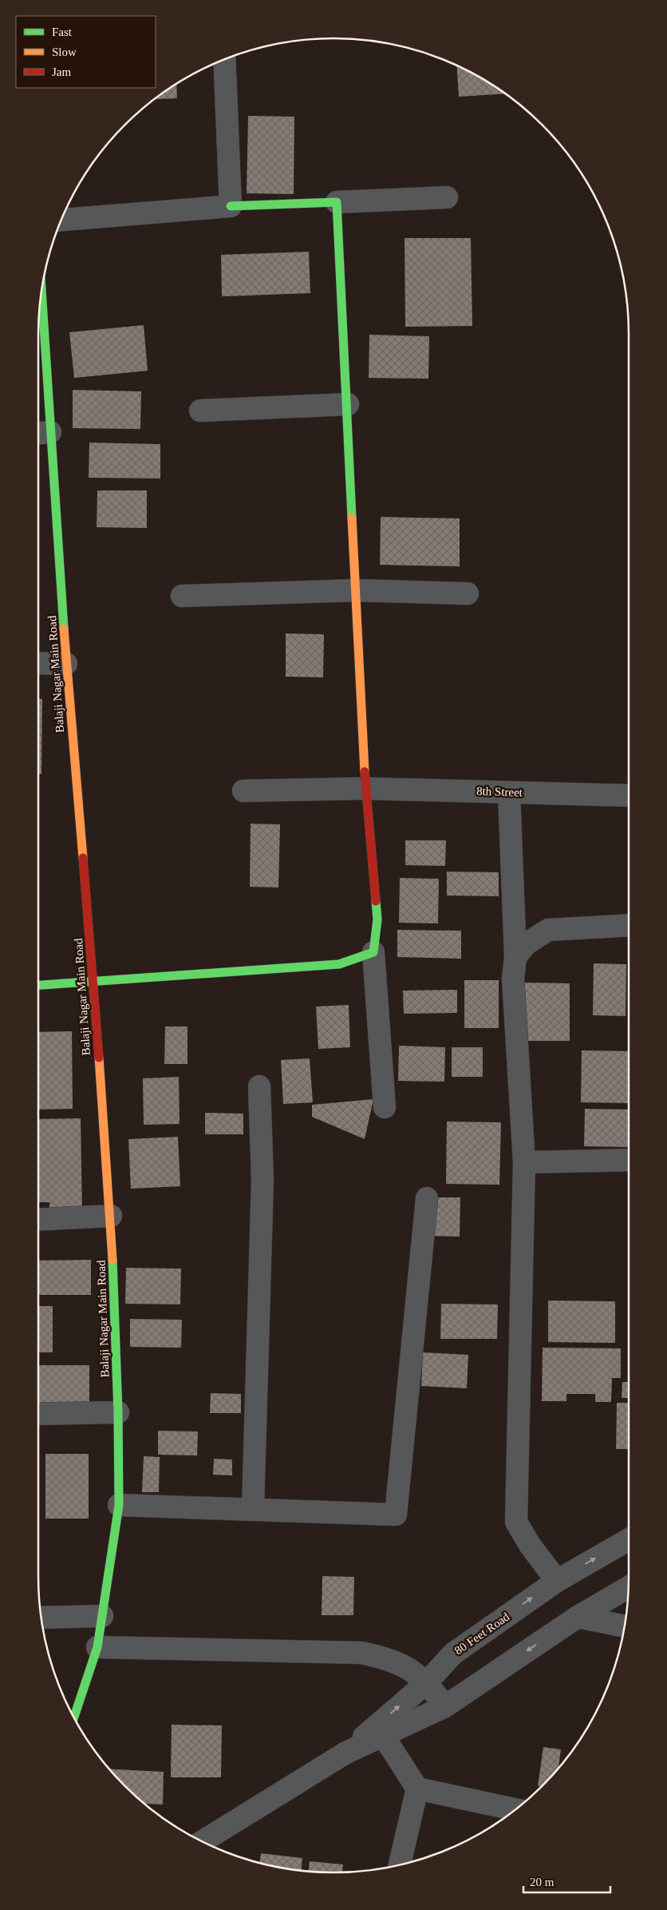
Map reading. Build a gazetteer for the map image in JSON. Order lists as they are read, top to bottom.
{
  "streets": {
    "main road": ["Balaji Nagar Main Road"],
    "street": ["8th Street", "80 Feet Road"]
  },
  "legend": ["Fast", "Slow", "Jam"],
  "scale_bar": "20 m"
}
